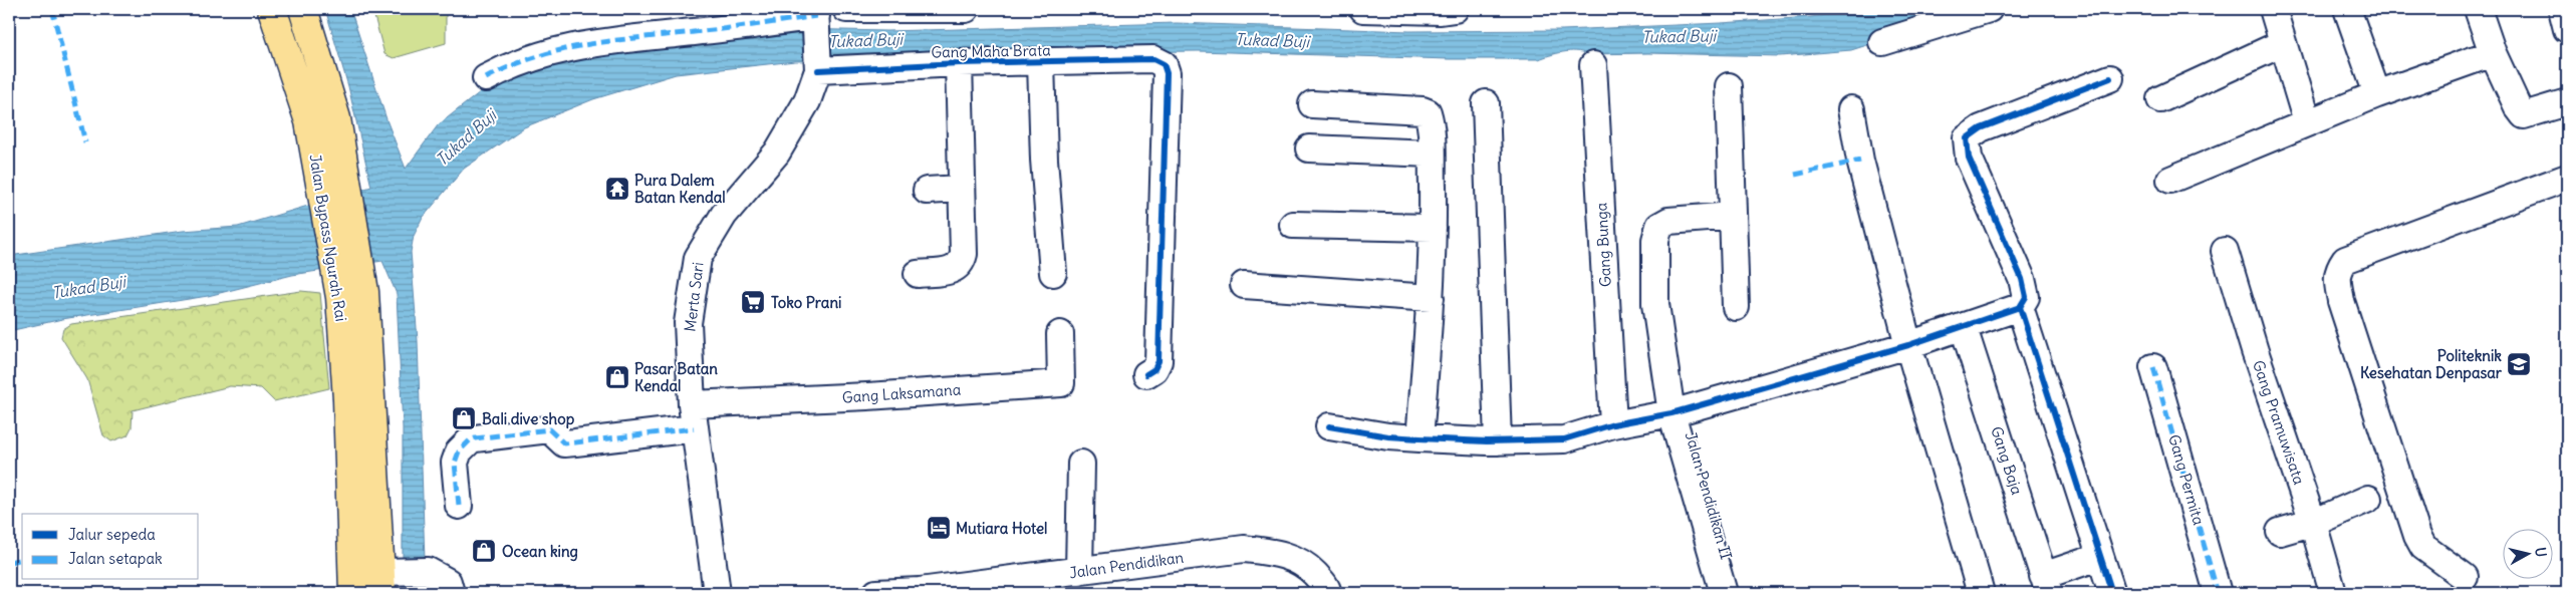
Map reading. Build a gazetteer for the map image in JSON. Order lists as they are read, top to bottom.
{
  "streets": {
    "highway": ["Jalan Bypass Ngurah Rai"],
    "street": [
      "Gang Maha Brata",
      "Gang Bunga",
      "Merta Sari",
      "Gang Laksamana",
      "Gang Pramuwisata",
      "Gang Baja",
      "Gang Permita",
      "Jalan Pendidikan II",
      "Jalan Pendidikan"
    ]
  },
  "crossings": [
    ["Gang Maha Brata", "Merta Sari"],
    ["Merta Sari", "Gang Laksamana"]
  ],
  "water": ["Tukad Buji"],
  "places": {
    "temple": ["Pura Dalem Batan Kendal"],
    "supermarket": ["Toko Prani"],
    "school or university": ["Politeknik Kesehatan Denpasar"],
    "shop": ["Pasar Batan Kendal", "Bali dive shop", "Ocean king"],
    "hotel": ["Mutiara Hotel"]
  },
  "legend": ["Jalur sepeda", "Jalan setapak"],
  "north": "right"
}
